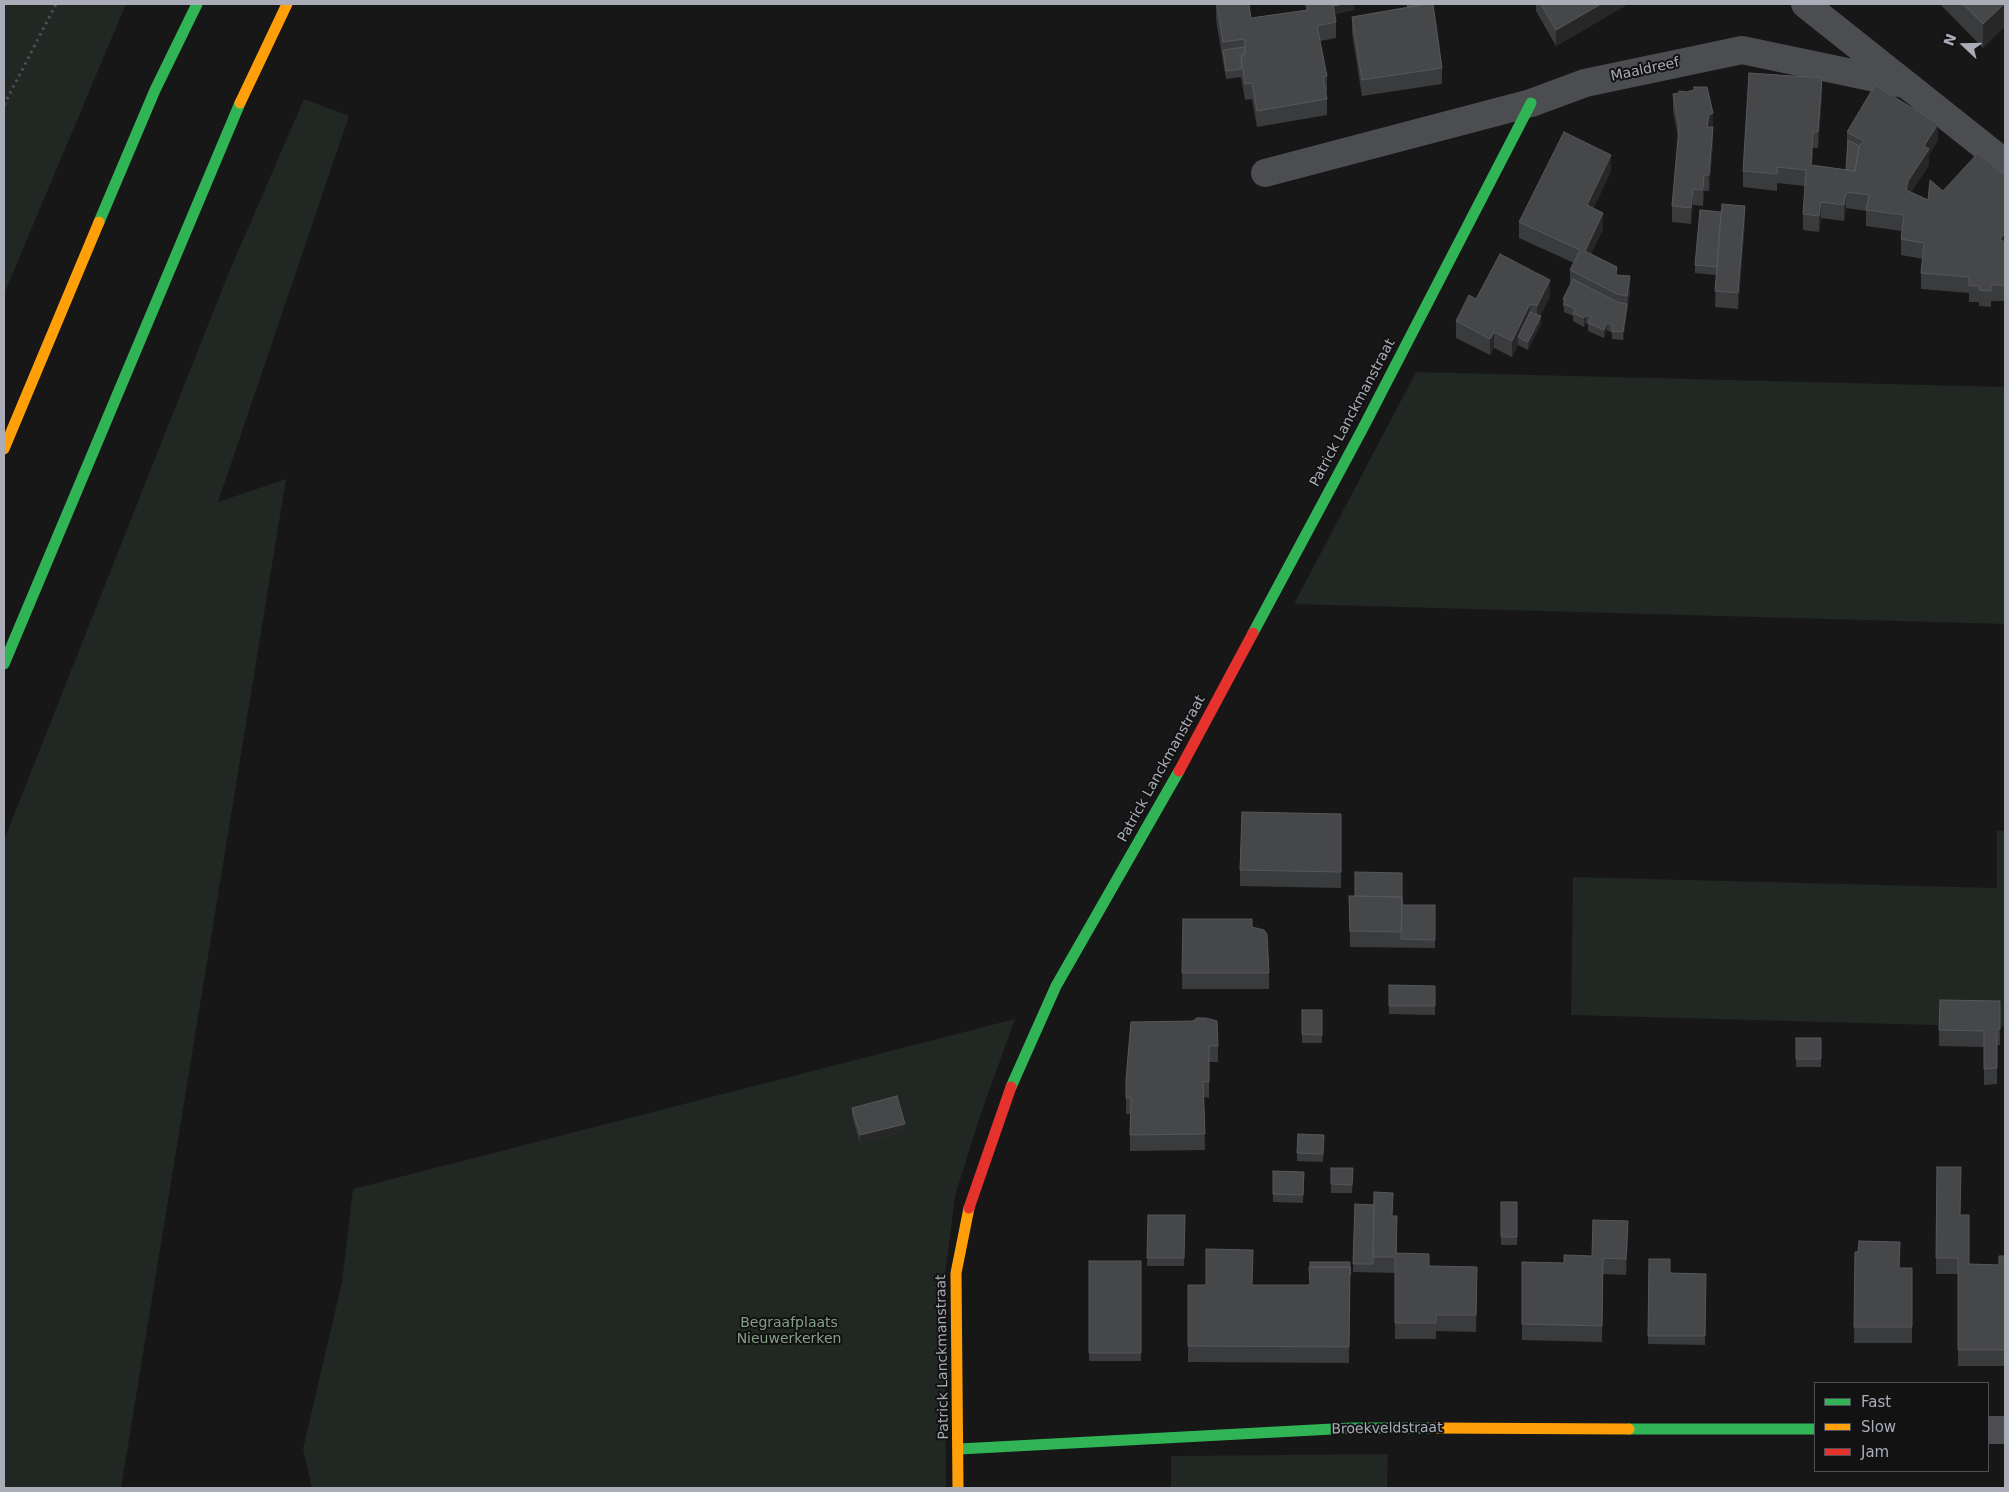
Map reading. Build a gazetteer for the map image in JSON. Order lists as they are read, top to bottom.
{
  "streets": {
    "main road": ["Patrick Lanckmanstraat", "Broekveldstraat"],
    "street": ["Maaldreef"]
  },
  "crossings": [
    ["Maaldreef", "Patrick Lanckmanstraat"],
    ["Patrick Lanckmanstraat", "Broekveldstraat"]
  ],
  "parks": ["Begraafplaats Nieuwerkerken"],
  "legend": ["Fast", "Slow", "Jam"],
  "north": "left"
}
